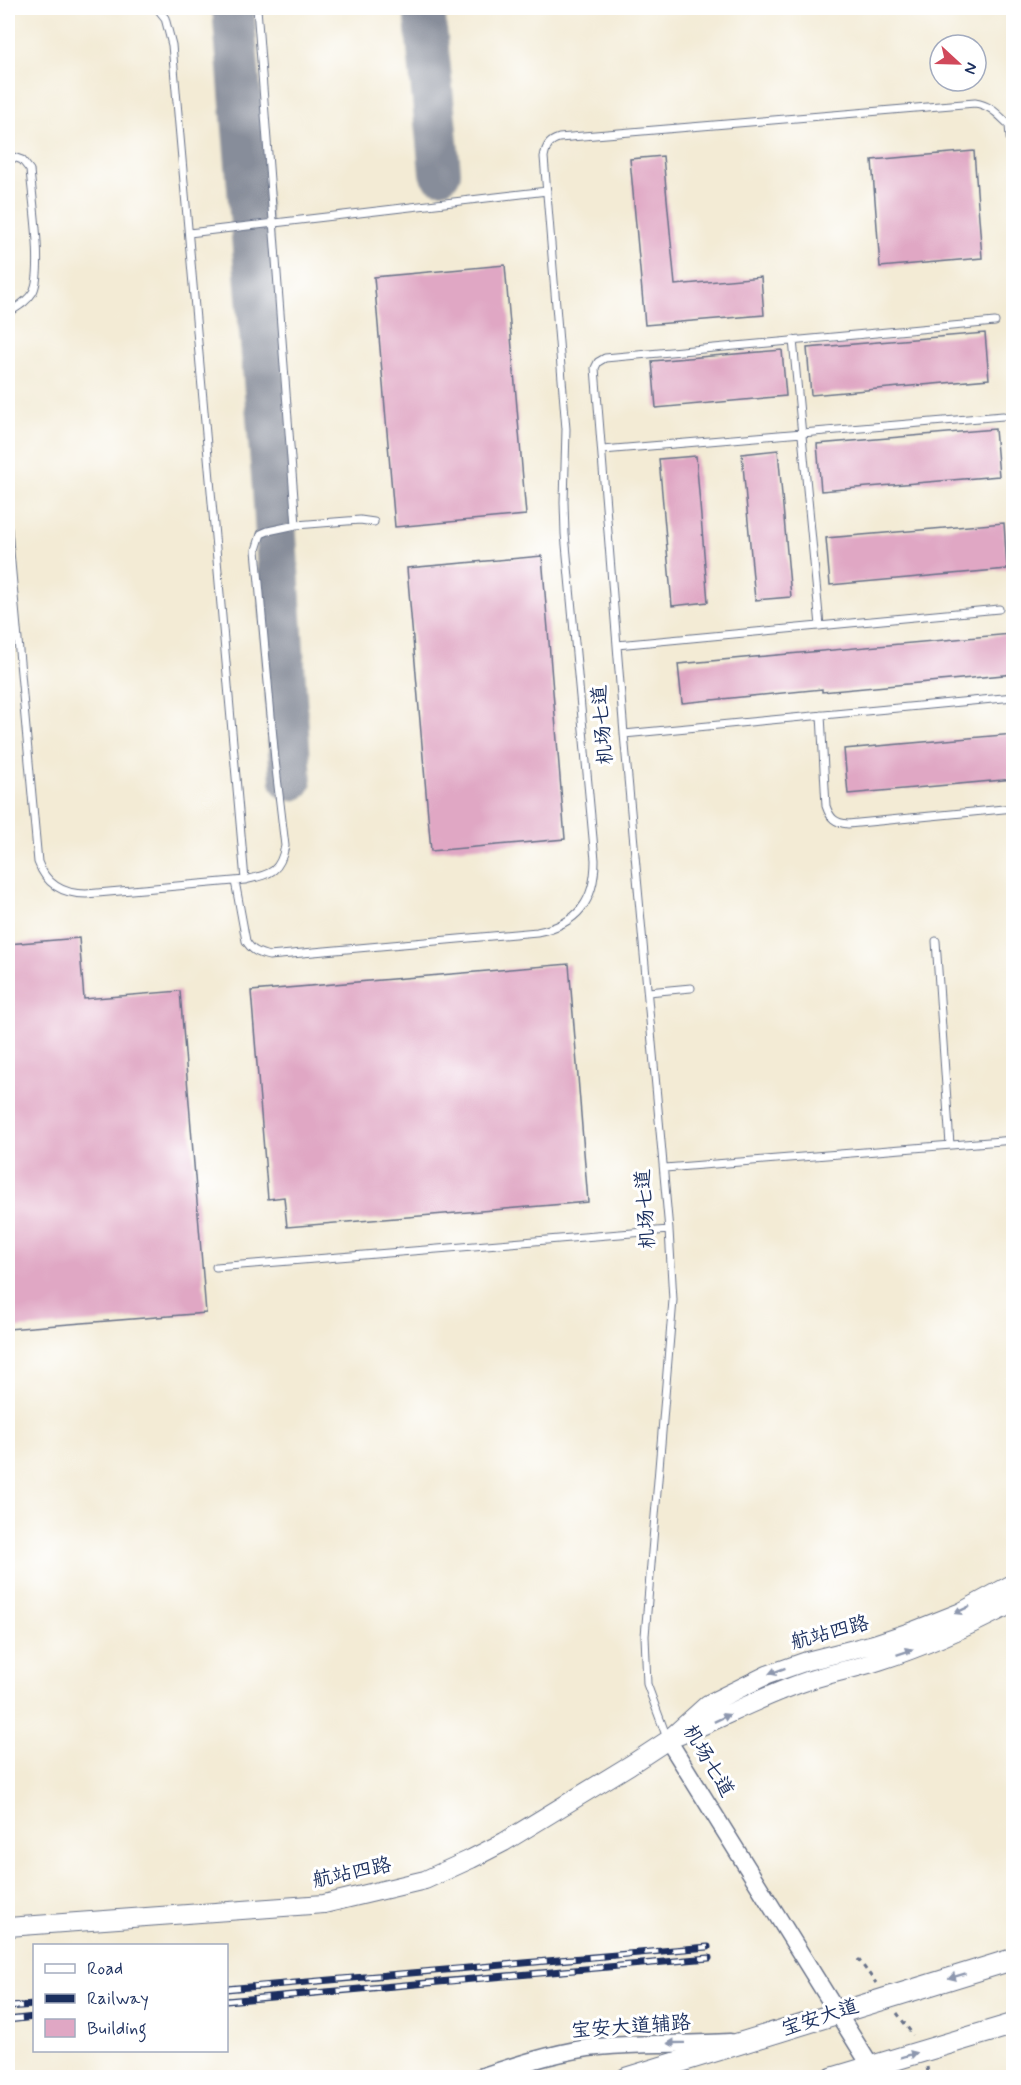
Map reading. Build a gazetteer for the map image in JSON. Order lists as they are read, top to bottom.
{
  "streets": {
    "main road": ["航站四路", "宝安大道"],
    "street": ["机场七道", "宝安大道辅路"]
  },
  "crossings": [
    ["机场七道", "航站四路"],
    ["机场七道", "宝安大道"],
    ["宝安大道", "宝安大道辅路"]
  ],
  "one_way": ["宝安大道辅路"],
  "legend": ["Road", "Railway", "Building"],
  "north": "right"
}
